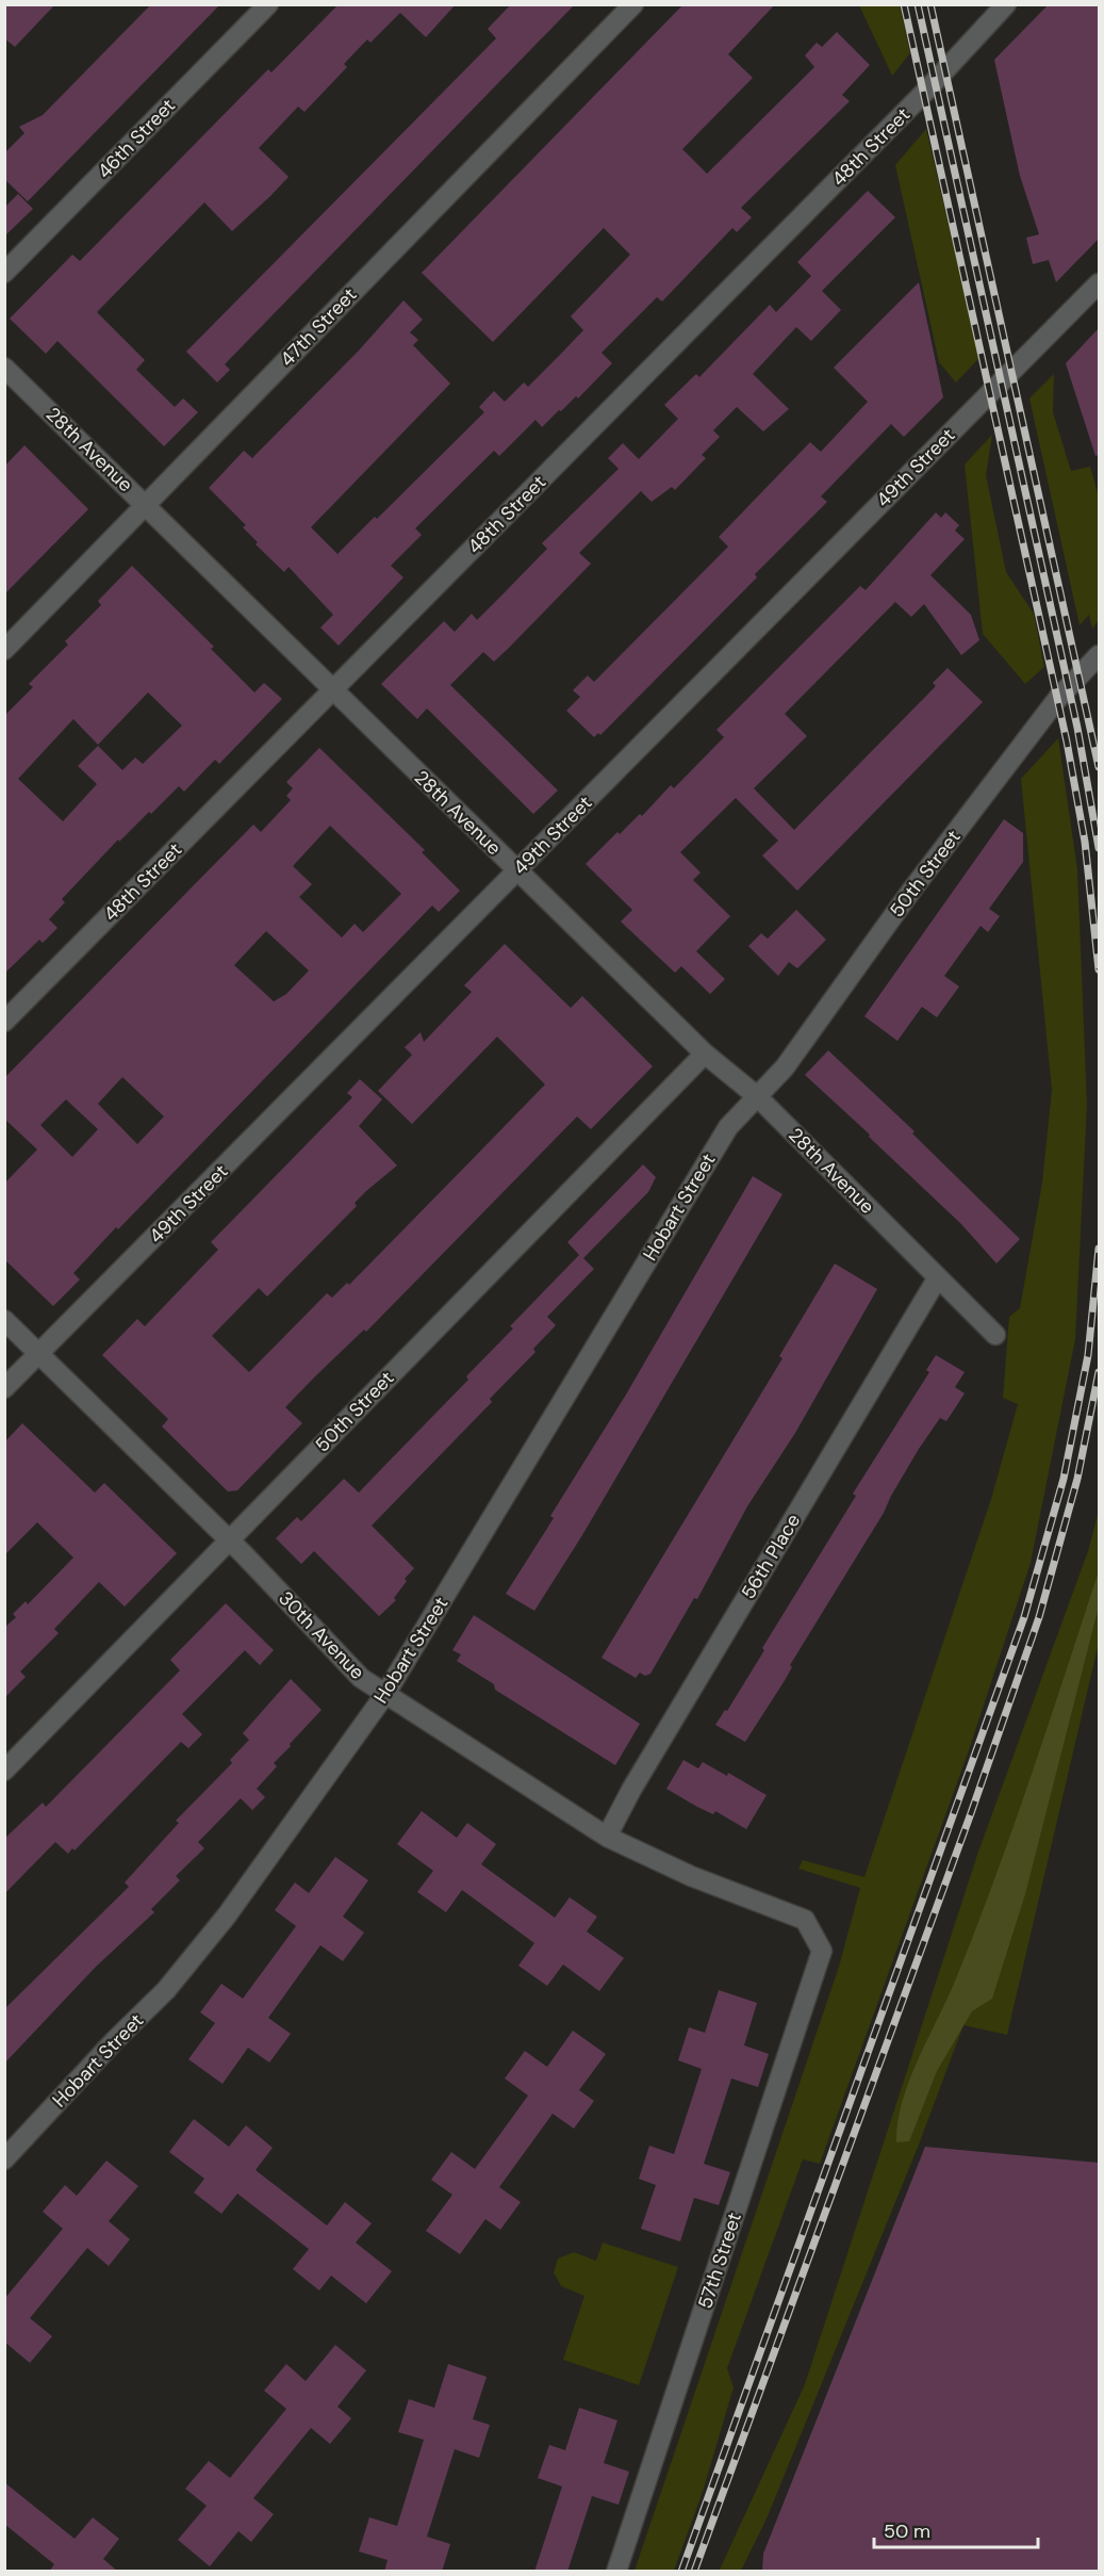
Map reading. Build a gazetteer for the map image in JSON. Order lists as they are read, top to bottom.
{
  "streets": {
    "street": [
      "46th Street",
      "48th Street",
      "47th Street",
      "28th Avenue",
      "49th Street",
      "50th Street",
      "Hobart Street",
      "56th Place",
      "30th Avenue",
      "57th Street"
    ]
  },
  "crossings": [
    ["48th Street", "28th Avenue"],
    ["47th Street", "28th Avenue"],
    ["28th Avenue", "49th Street"],
    ["28th Avenue", "50th Street"],
    ["28th Avenue", "Hobart Street"],
    ["28th Avenue", "56th Place"],
    ["49th Street", "30th Avenue"],
    ["50th Street", "Hobart Street"],
    ["50th Street", "30th Avenue"],
    ["Hobart Street", "30th Avenue"],
    ["56th Place", "30th Avenue"],
    ["30th Avenue", "57th Street"]
  ],
  "scale_bar": "50 m"
}
